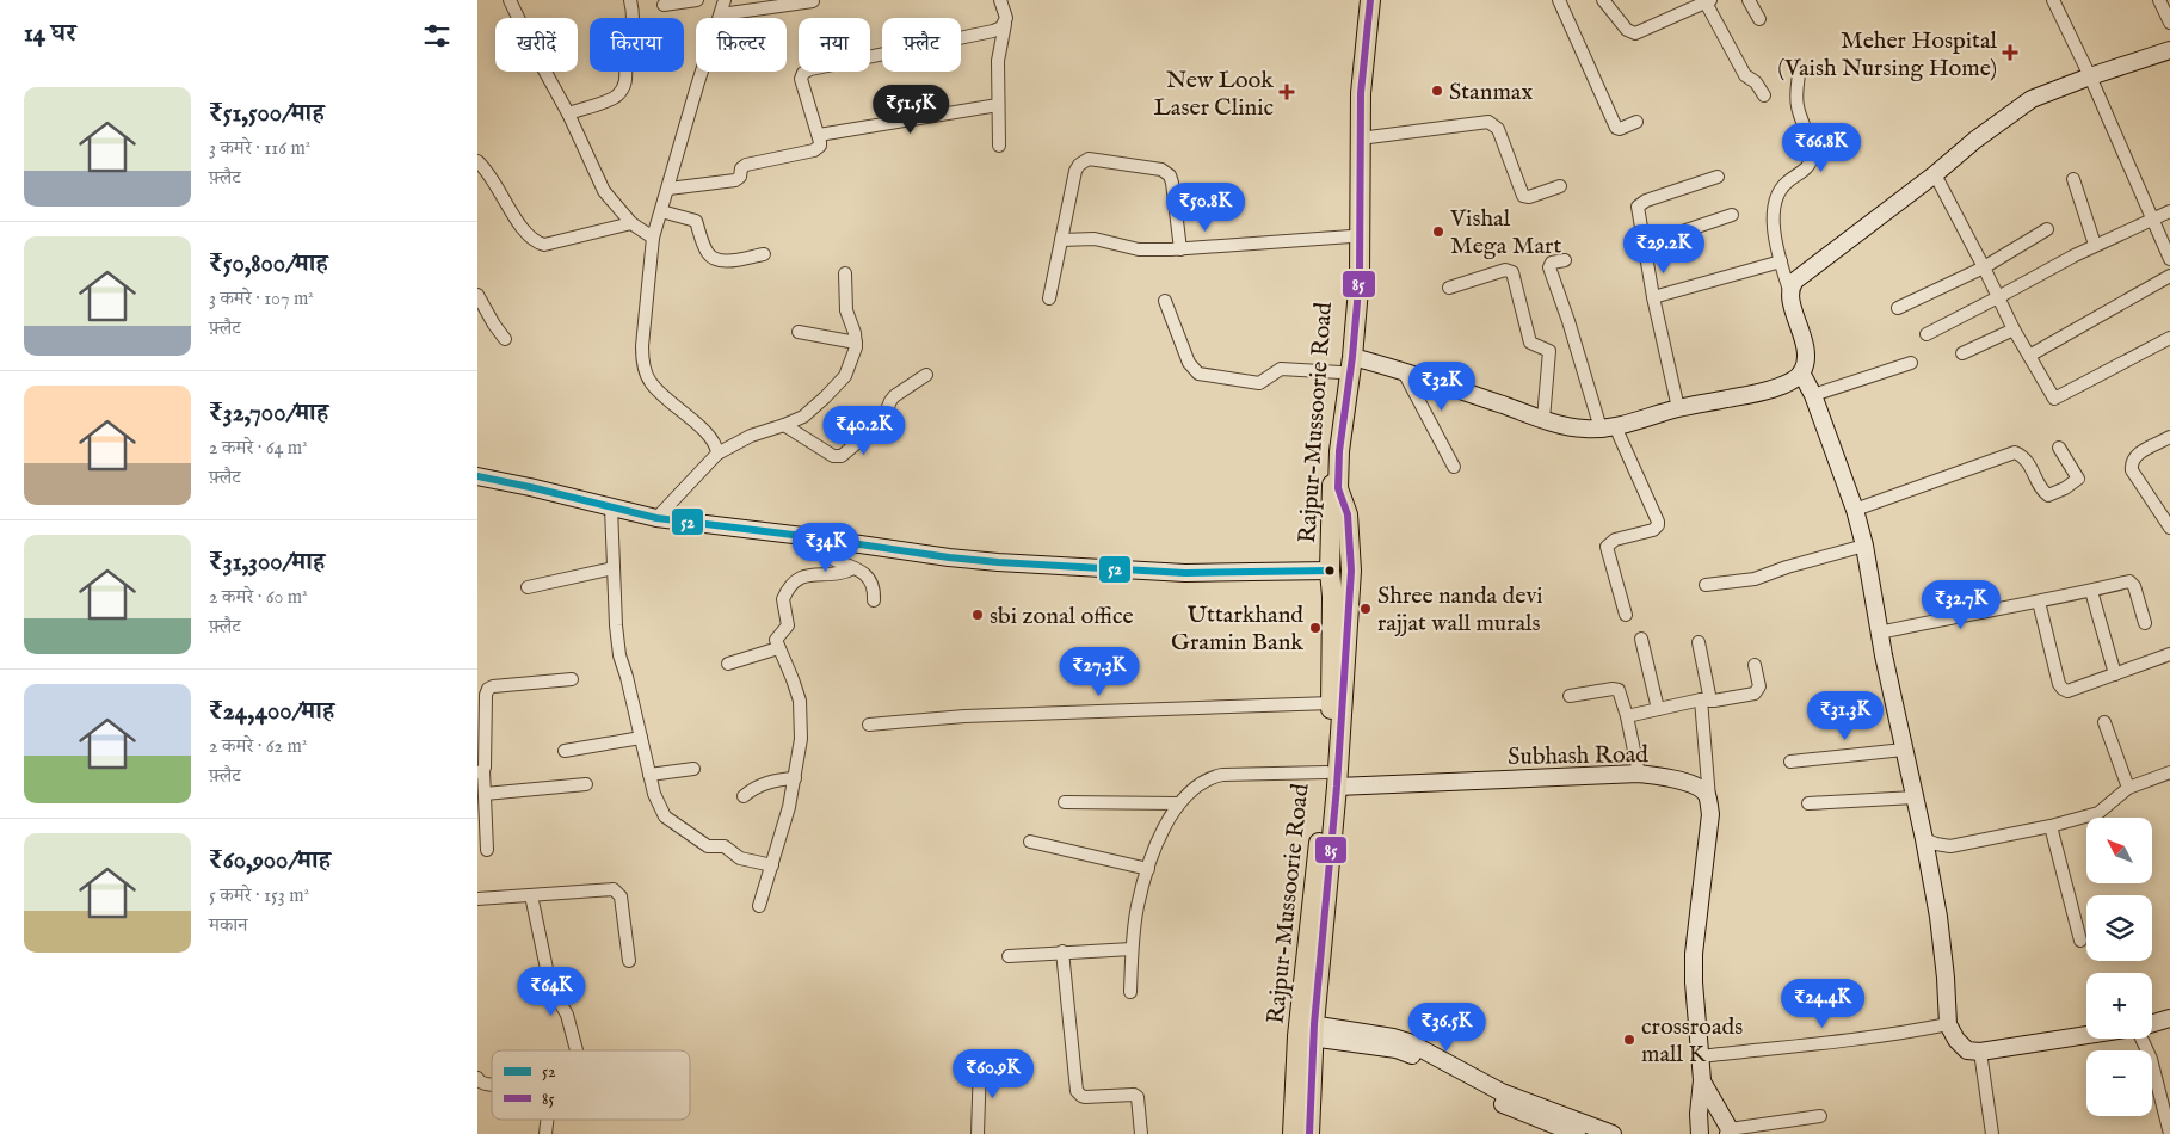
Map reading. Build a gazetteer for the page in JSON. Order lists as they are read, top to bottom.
{
  "streets": {
    "main road": ["Rajpur-Mussoorie Road"],
    "street": ["Subhash Road"]
  },
  "crossings": [
    ["Rajpur-Mussoorie Road", "Subhash Road"]
  ],
  "places": {
    "health": ["Meher Hospital (Vaish Nursing Home)", "New Look Laser Clinic"],
    "other": [
      "Stanmax",
      "Vishal Mega Mart",
      "Shree nanda devi rajjat wall murals",
      "sbi zonal office",
      "Uttarkhand Gramin Bank",
      "crossroads mall K"
    ]
  },
  "lines": ["transit line 85", "transit line 52"],
  "legend": ["52", "85"],
  "north": "top left",
  "page": {
    "heading": "14 घर",
    "chip": [
      "खरीदें",
      "किराया",
      "फ़िल्टर",
      "नया",
      "फ़्लैट"
    ],
    "list": [
      {
        "name": "₹51,500/माह",
        "note": "3 कमरे · 116 m² · फ़्लैट"
      },
      {
        "name": "₹50,800/माह",
        "note": "3 कमरे · 107 m² · फ़्लैट"
      },
      {
        "name": "₹32,700/माह",
        "note": "2 कमरे · 64 m² · फ़्लैट"
      },
      {
        "name": "₹31,300/माह",
        "note": "2 कमरे · 60 m² · फ़्लैट"
      },
      {
        "name": "₹24,400/माह",
        "note": "2 कमरे · 62 m² · फ़्लैट"
      },
      {
        "name": "₹60,900/माह",
        "note": "5 कमरे · 153 m² · मकान"
      }
    ],
    "price": [
      "₹51.5K",
      "₹66.8K",
      "₹50.8K",
      "₹29.2K",
      "₹32K",
      "₹40.2K",
      "₹34K",
      "₹32.7K",
      "₹27.3K",
      "₹31.3K",
      "₹64K",
      "₹24.4K",
      "₹36.5K",
      "₹60.9K"
    ],
    "map_buttons": ["+", "−"]
  }
}
